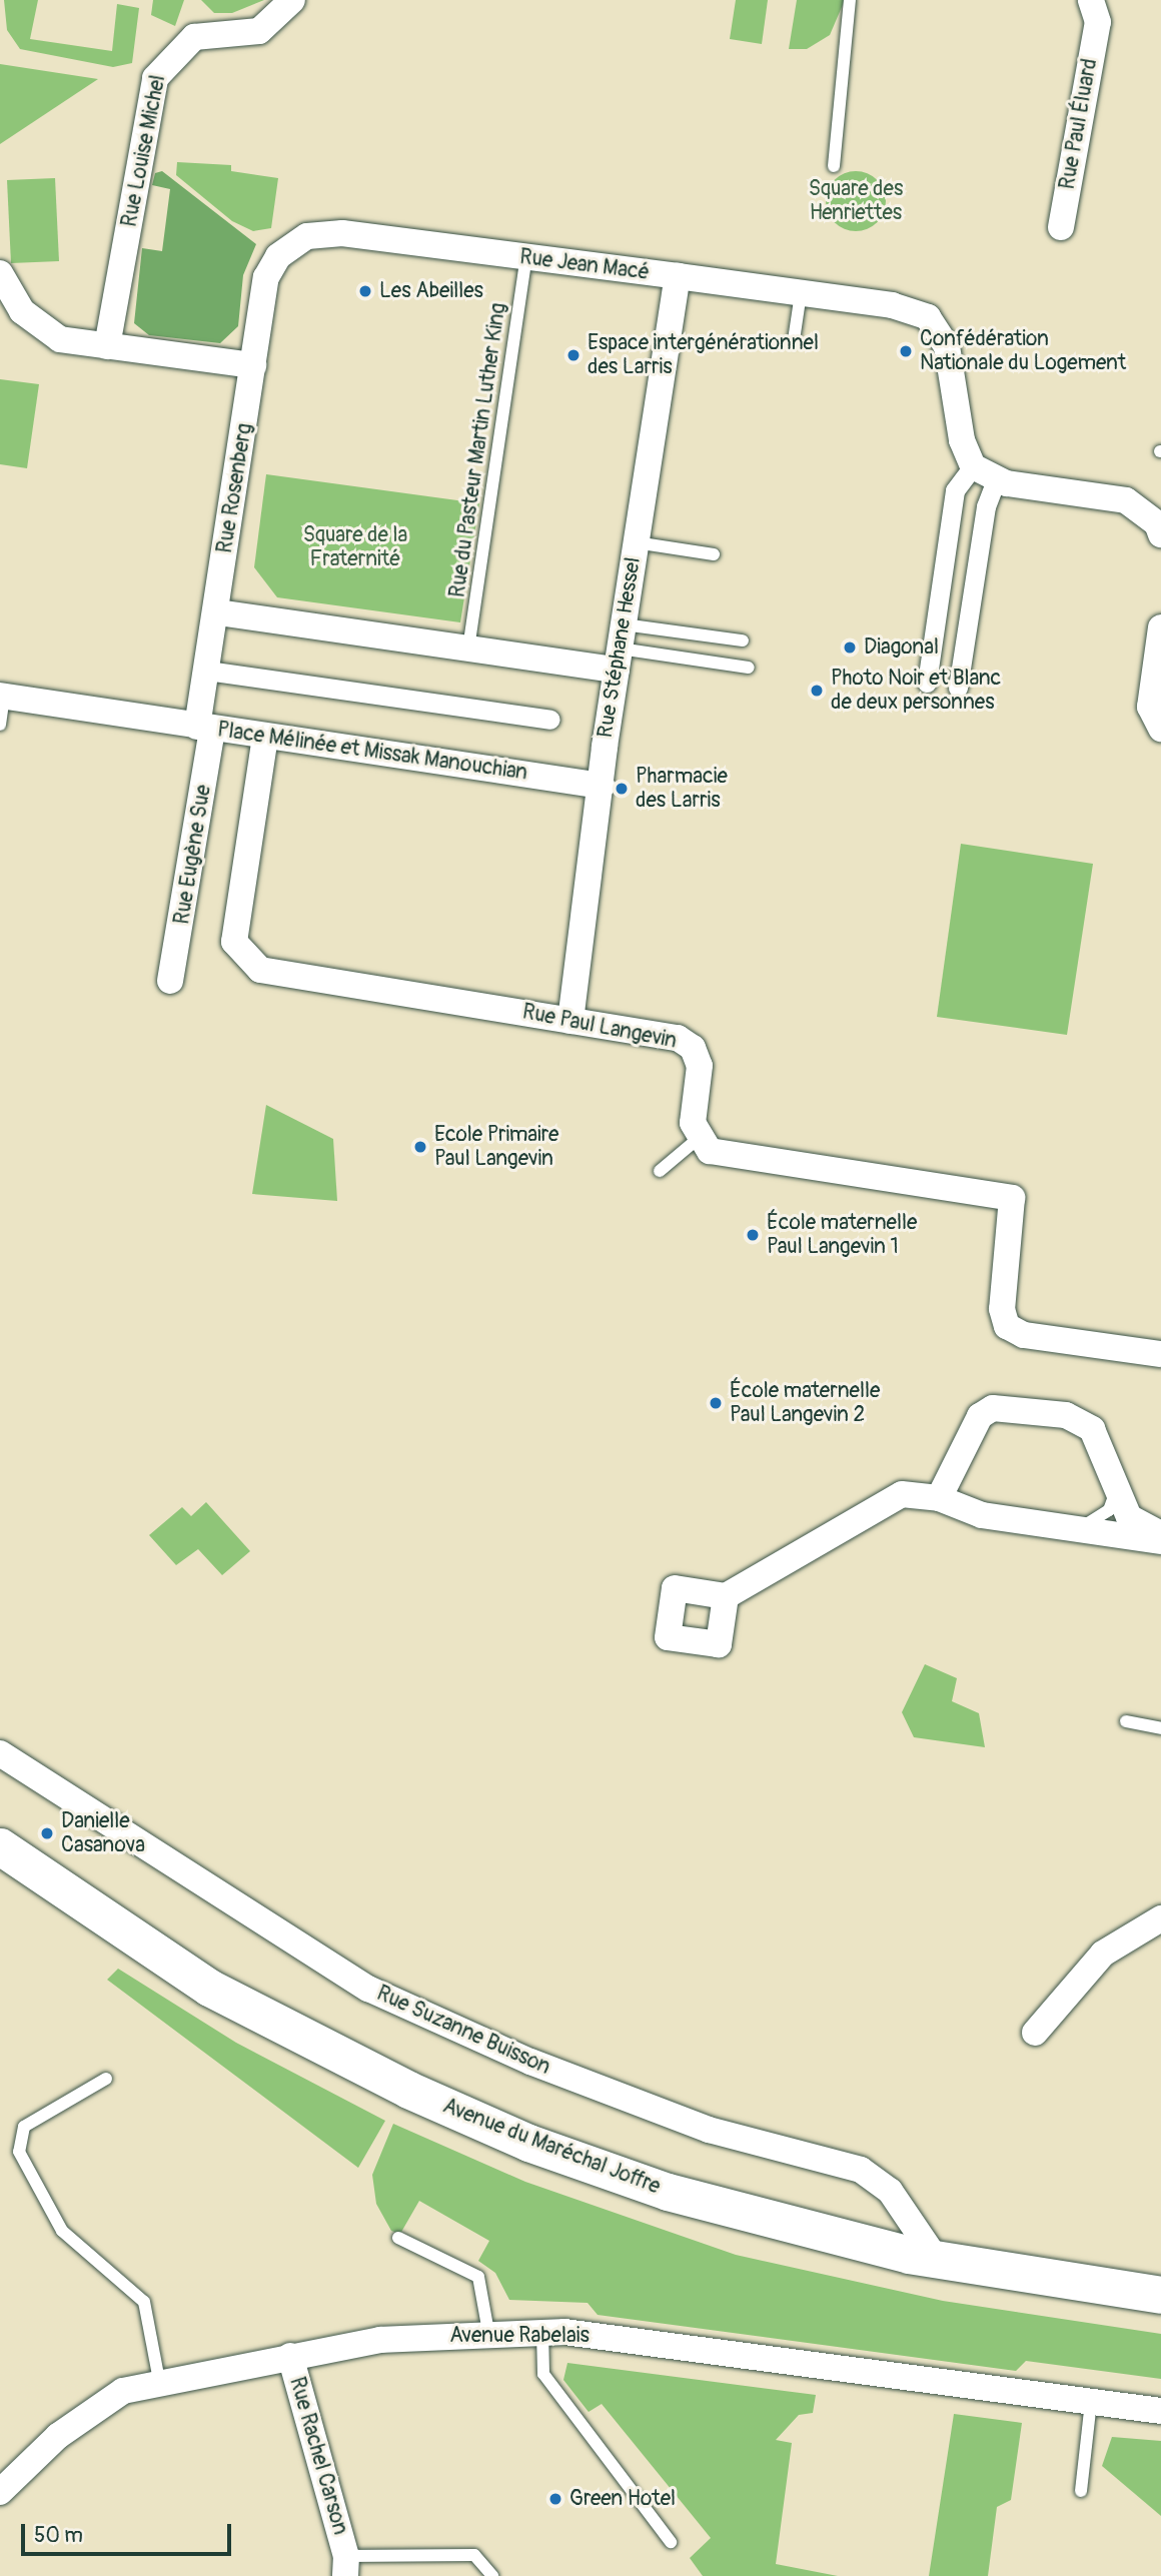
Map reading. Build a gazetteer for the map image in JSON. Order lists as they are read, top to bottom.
{
  "streets": {
    "main road": ["Avenue du Maréchal Joffre"],
    "street": [
      "Rue Paul Éluard",
      "Rue Louise Michel",
      "Rue Jean Macé",
      "Rue Rosenberg",
      "Rue Stéphane Hessel",
      "Place Mélinée et Missak Manouchian",
      "Rue Eugène Sue",
      "Rue Paul Langevin",
      "Rue Suzanne Buisson",
      "Avenue Rabelais",
      "Rue Rachel Carson"
    ],
    "lane": ["Rue du Pasteur Martin Luther King"]
  },
  "crossings": [
    ["Rue Jean Macé", "Rue du Pasteur Martin Luther King"],
    ["Rue Jean Macé", "Rue Rosenberg"],
    ["Rue Jean Macé", "Rue Stéphane Hessel"],
    ["Rue Rosenberg", "Place Mélinée et Missak Manouchian"],
    ["Rue Stéphane Hessel", "Place Mélinée et Missak Manouchian"],
    ["Rue Stéphane Hessel", "Rue Paul Langevin"],
    ["Place Mélinée et Missak Manouchian", "Rue Eugène Sue"],
    ["Place Mélinée et Missak Manouchian", "Rue Paul Langevin"],
    ["Rue Suzanne Buisson", "Avenue du Maréchal Joffre"],
    ["Avenue Rabelais", "Rue Rachel Carson"]
  ],
  "parks": ["Square des Henriettes", "Square de la Fraternité"],
  "places": [
    "Les Abeilles",
    "Confédération Nationale du Logement",
    "Espace intergénérationnel des Larris",
    "Diagonal",
    "Photo Noir et Blanc de deux personnes",
    "Pharmacie des Larris",
    "Ecole Primaire Paul Langevin",
    "École maternelle Paul Langevin 1",
    "École maternelle Paul Langevin 2",
    "Danielle Casanova",
    "Green Hotel"
  ],
  "scale_bar": "50 m"
}
